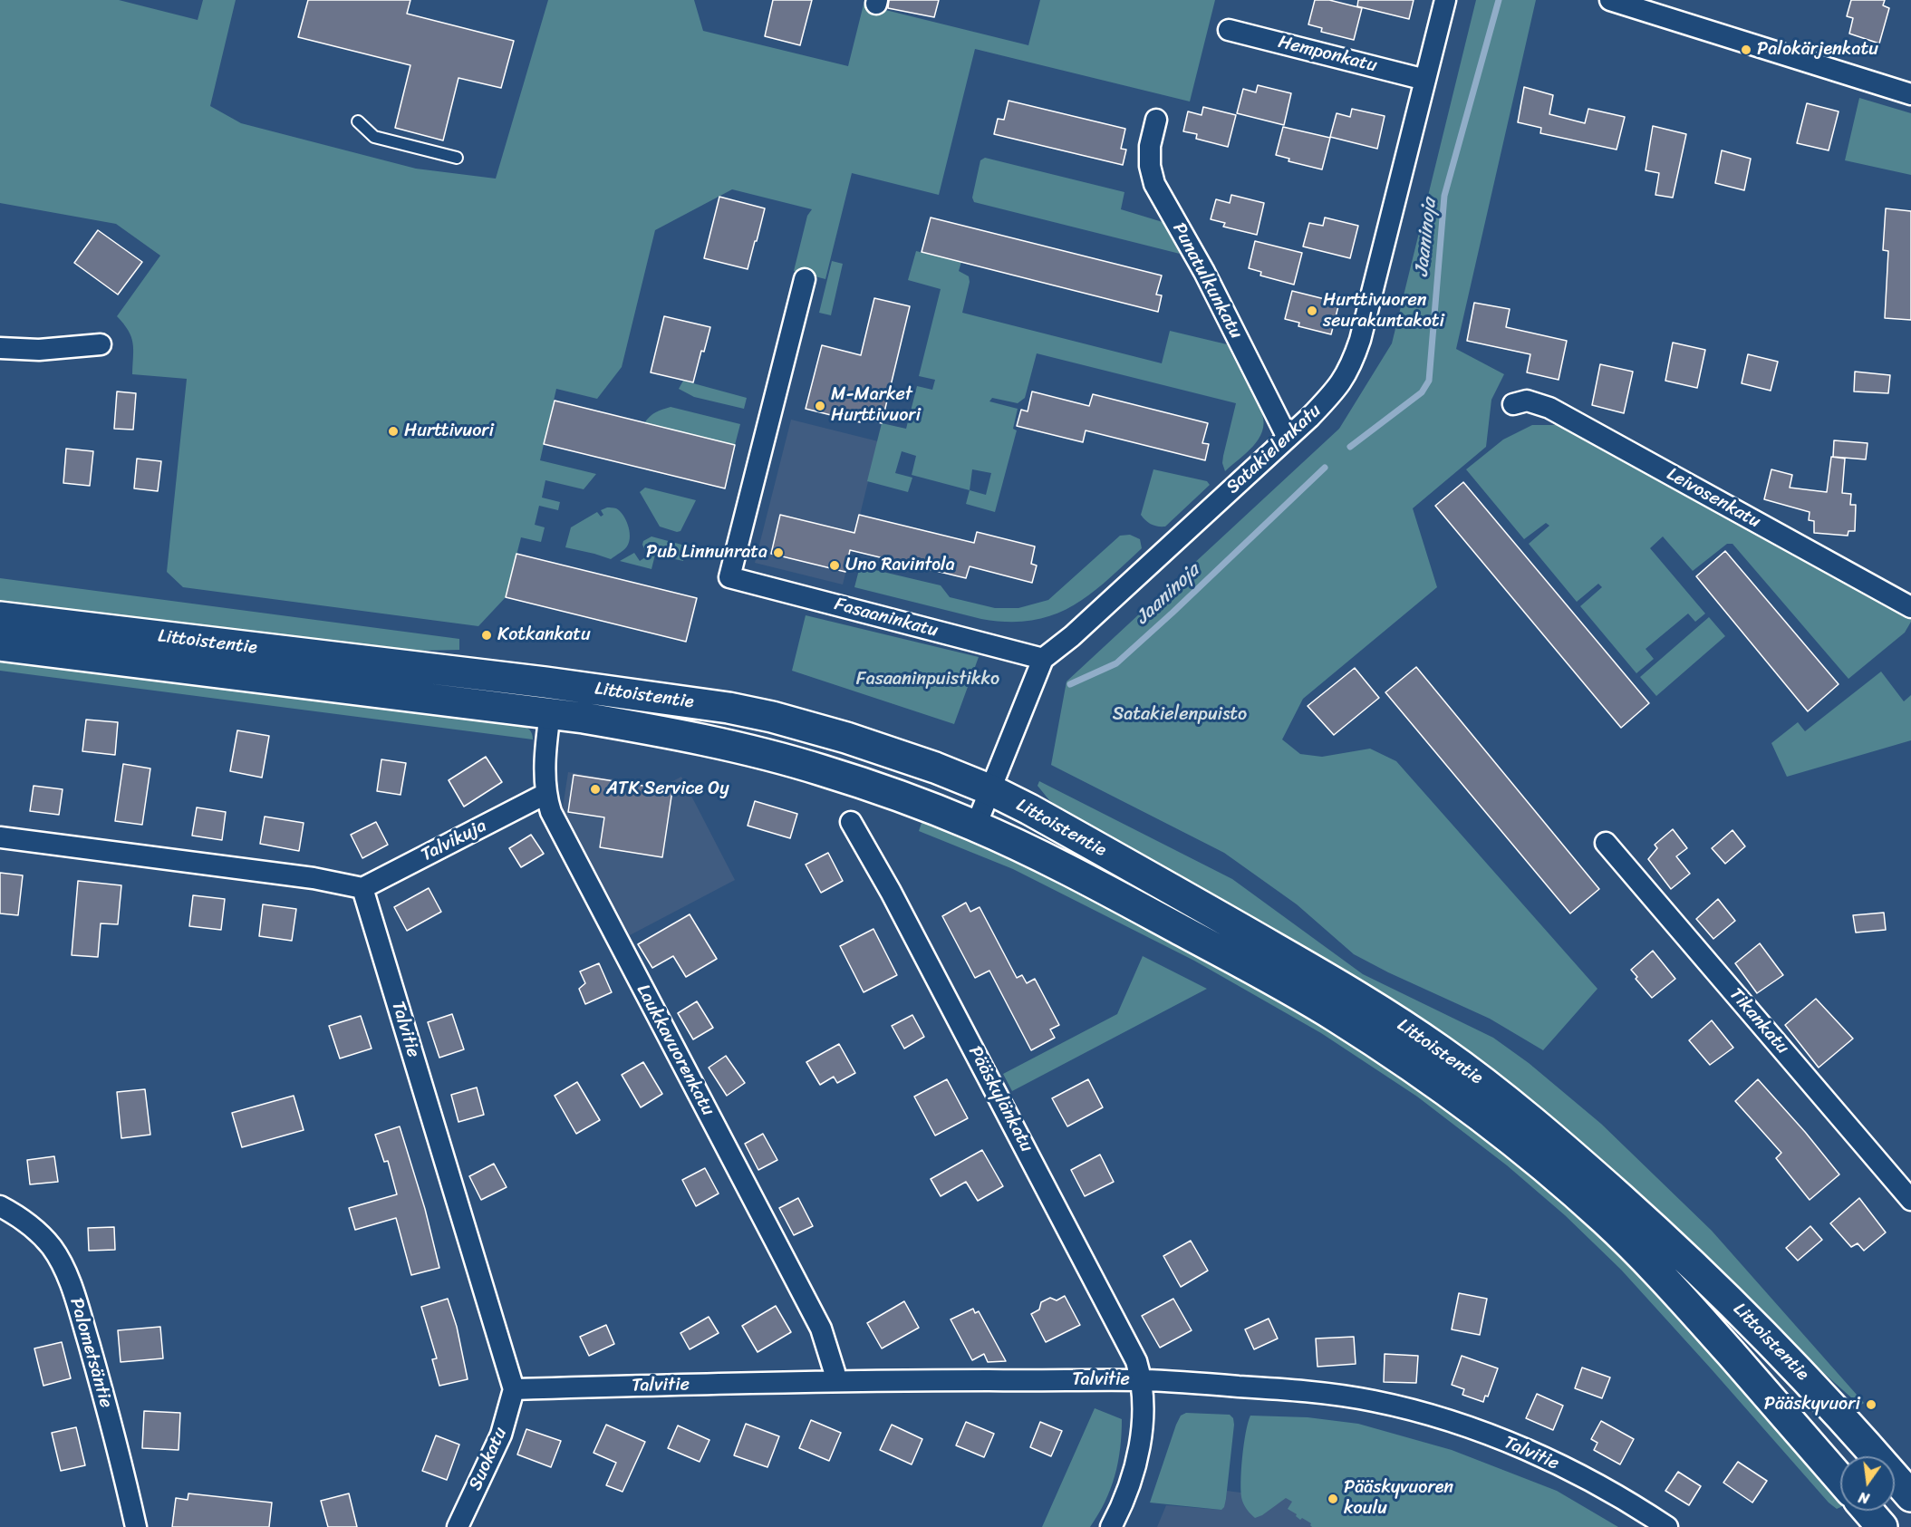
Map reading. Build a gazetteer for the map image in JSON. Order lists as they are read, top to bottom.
{
  "streets": {
    "main road": ["Littoistentie"],
    "street": [
      "Hemponkatu",
      "Punatulkunkatu",
      "Satakielenkatu",
      "Leivosenkatu",
      "Fasaaninkatu",
      "Talvikuja",
      "Tikankatu",
      "Talvitie",
      "Laukkavuorenkatu",
      "Pääskylänkatu",
      "Palometsäntie",
      "Suokatu"
    ]
  },
  "crossings": [
    ["Hemponkatu", "Satakielenkatu"],
    ["Punatulkunkatu", "Satakielenkatu"],
    ["Satakielenkatu", "Fasaaninkatu"],
    ["Littoistentie", "Laukkavuorenkatu"],
    ["Talvikuja", "Talvitie"],
    ["Talvikuja", "Laukkavuorenkatu"],
    ["Talvitie", "Laukkavuorenkatu"],
    ["Talvitie", "Pääskylänkatu"],
    ["Talvitie", "Suokatu"]
  ],
  "water": ["Jaaninoja"],
  "parks": ["Fasaaninpuistikko", "Satakielenpuisto"],
  "places": [
    "Palokärjenkatu",
    "Hurttivuoren seurakuntakoti",
    "M-Market Hurttivuori",
    "Hurttivuori",
    "Pub Linnunrata",
    "Uno Ravintola",
    "Kotkankatu",
    "ATK Service Oy",
    "Pääskyvuori",
    "Pääskyvuoren koulu"
  ],
  "north": "bottom"
}
